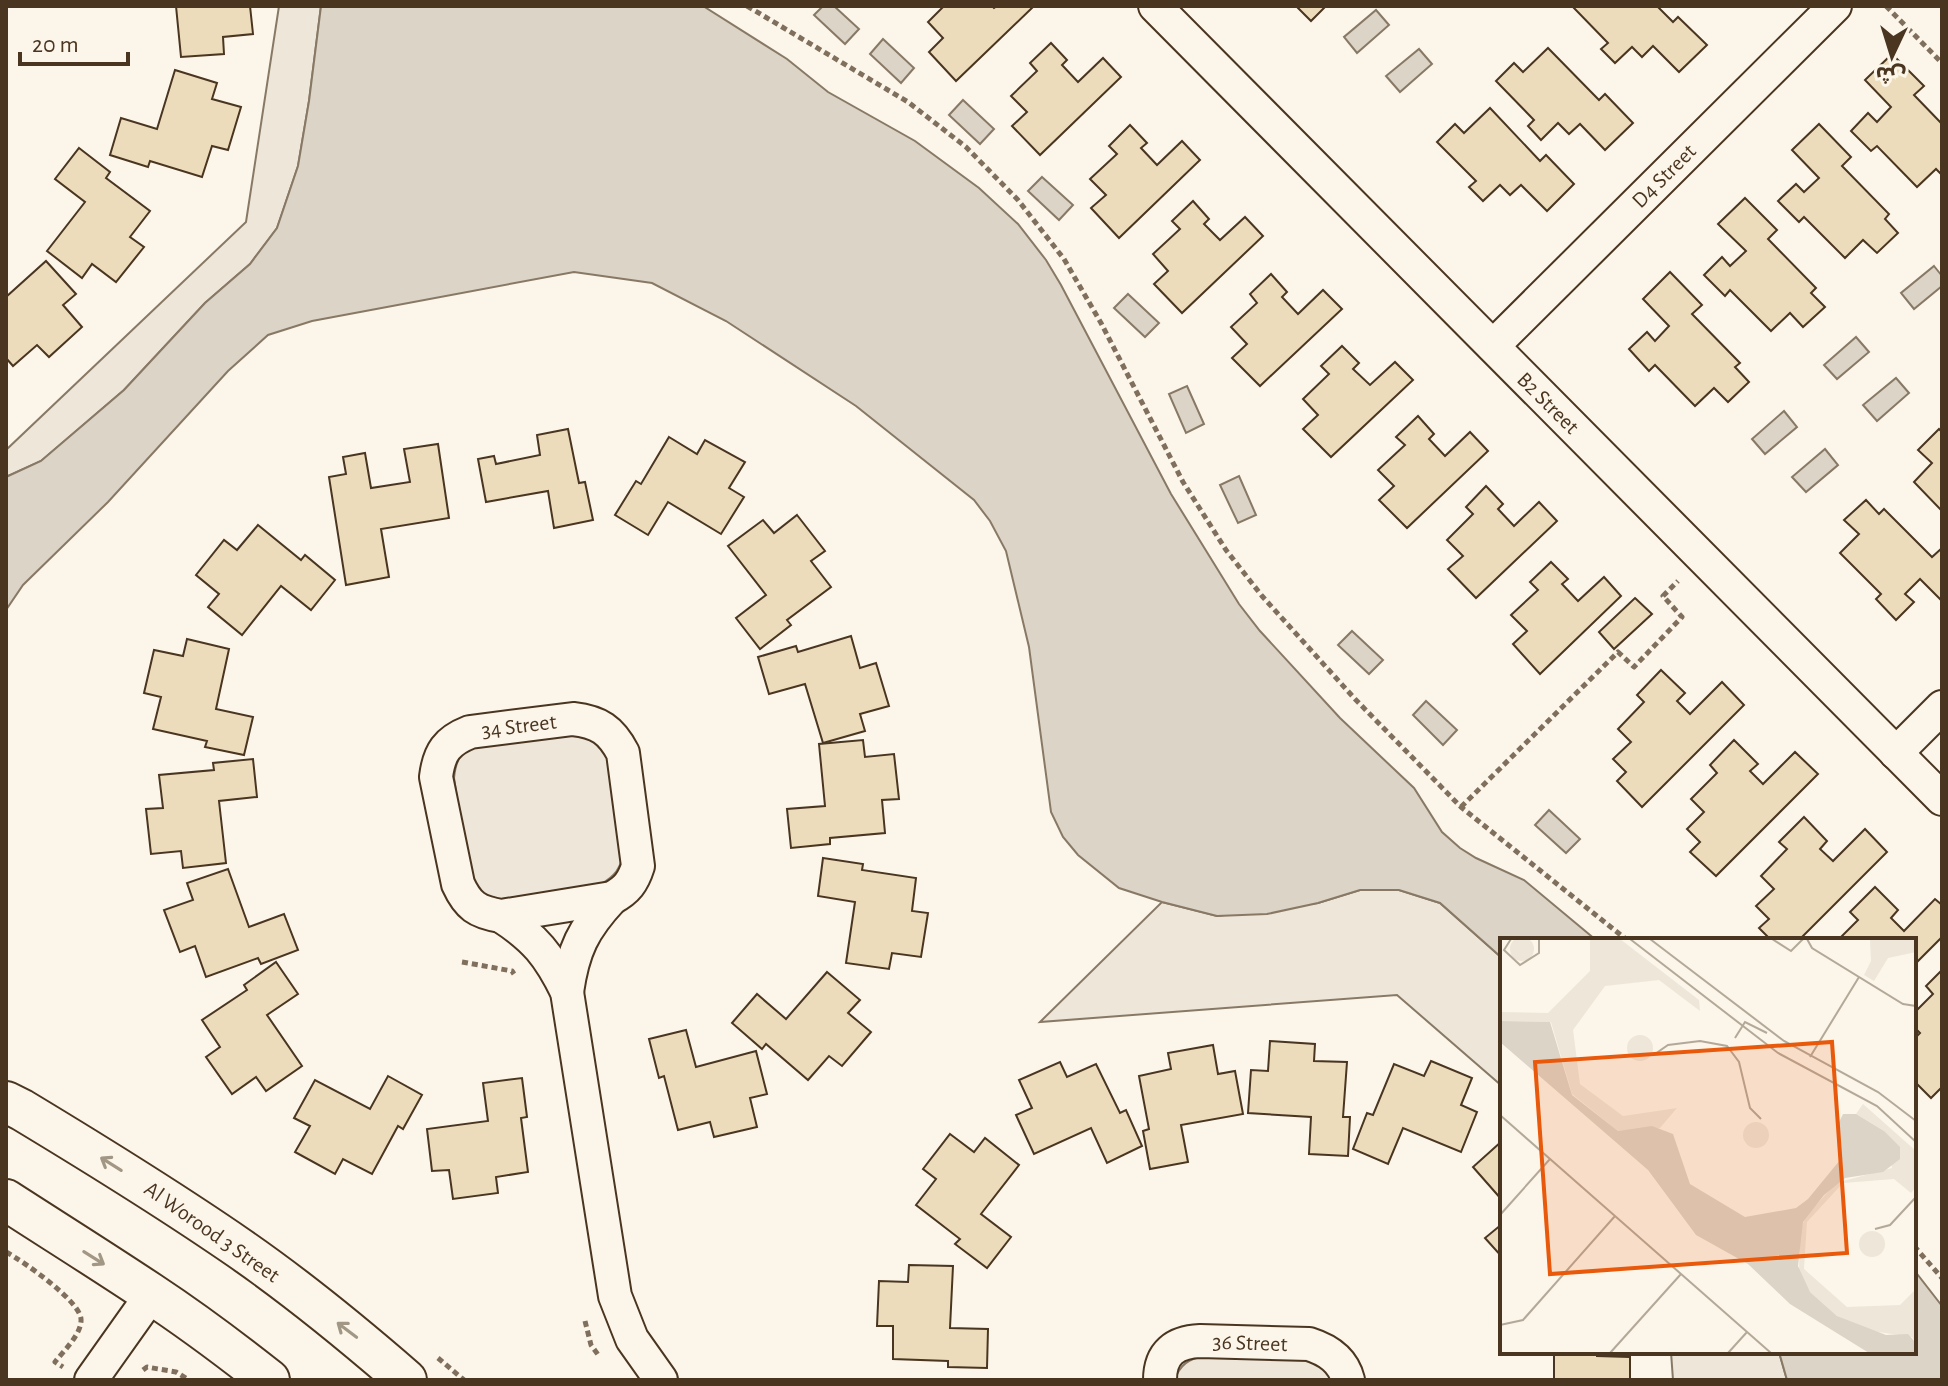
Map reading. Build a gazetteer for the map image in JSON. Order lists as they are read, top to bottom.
{
  "streets": {
    "street": [
      "D4 Street",
      "B2 Street",
      "34 Street",
      "Al Worood 3 Street",
      "36 Street"
    ]
  },
  "crossings": [
    ["D4 Street", "B2 Street"]
  ],
  "scale_bar": "20 m",
  "north": "bottom"
}
